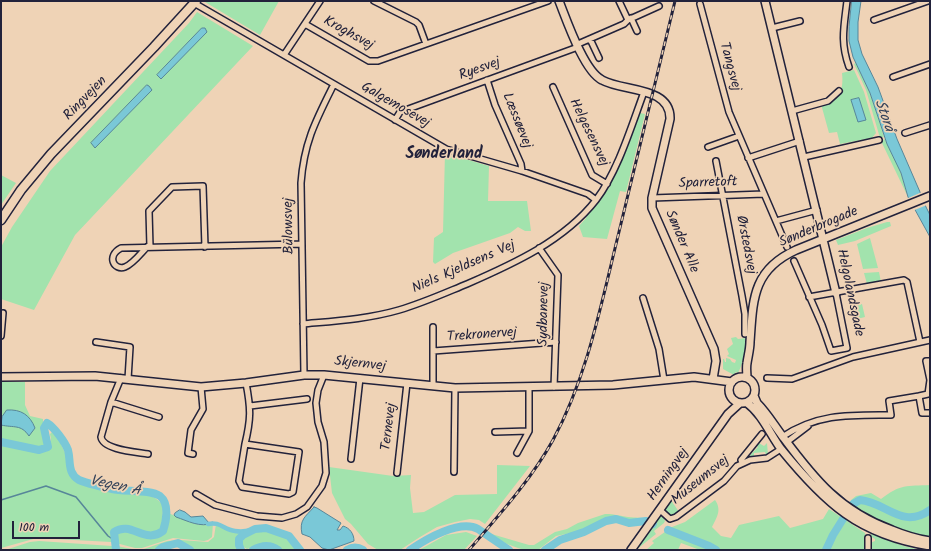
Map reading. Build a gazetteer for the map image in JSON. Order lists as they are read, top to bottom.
{
  "streets": {
    "main road": ["Ringvejen"],
    "street": [
      "Kroghsvej",
      "Tangsvej",
      "Ryesvej",
      "Galgemosevej",
      "Læssøevej",
      "Helgesensvej",
      "Sparretoft",
      "Bülowsvej",
      "Sønderbrogade",
      "Sønder Alle",
      "Ørstedsvej",
      "Niels Kjeldsens Vej",
      "Helgolandsgade",
      "Sydbanevej",
      "Trekronervej",
      "Skjernvej",
      "Ternevej",
      "Herningvej",
      "Museumsvej"
    ]
  },
  "crossings": [
    ["Tangsvej", "Sparretoft"],
    ["Ryesvej", "Galgemosevej"],
    ["Ryesvej", "Læssøevej"],
    ["Ringvejen", "Galgemosevej"],
    ["Galgemosevej", "Læssøevej"],
    ["Galgemosevej", "Bülowsvej"],
    ["Galgemosevej", "Niels Kjeldsens Vej"],
    ["Helgesensvej", "Niels Kjeldsens Vej"],
    ["Sparretoft", "Sønder Alle"],
    ["Sparretoft", "Ørstedsvej"],
    ["Bülowsvej", "Niels Kjeldsens Vej"],
    ["Bülowsvej", "Skjernvej"],
    ["Sønderbrogade", "Helgolandsgade"],
    ["Sønderbrogade", "Herningvej"],
    ["Sønder Alle", "Niels Kjeldsens Vej"],
    ["Sønder Alle", "Skjernvej"],
    ["Niels Kjeldsens Vej", "Sydbanevej"],
    ["Sydbanevej", "Trekronervej"],
    ["Sydbanevej", "Skjernvej"],
    ["Skjernvej", "Ternevej"],
    ["Herningvej", "Museumsvej"]
  ],
  "districts": ["Sønderland"],
  "water": ["Storå", "Vegen Å"],
  "scale_bar": "100 m"
}
